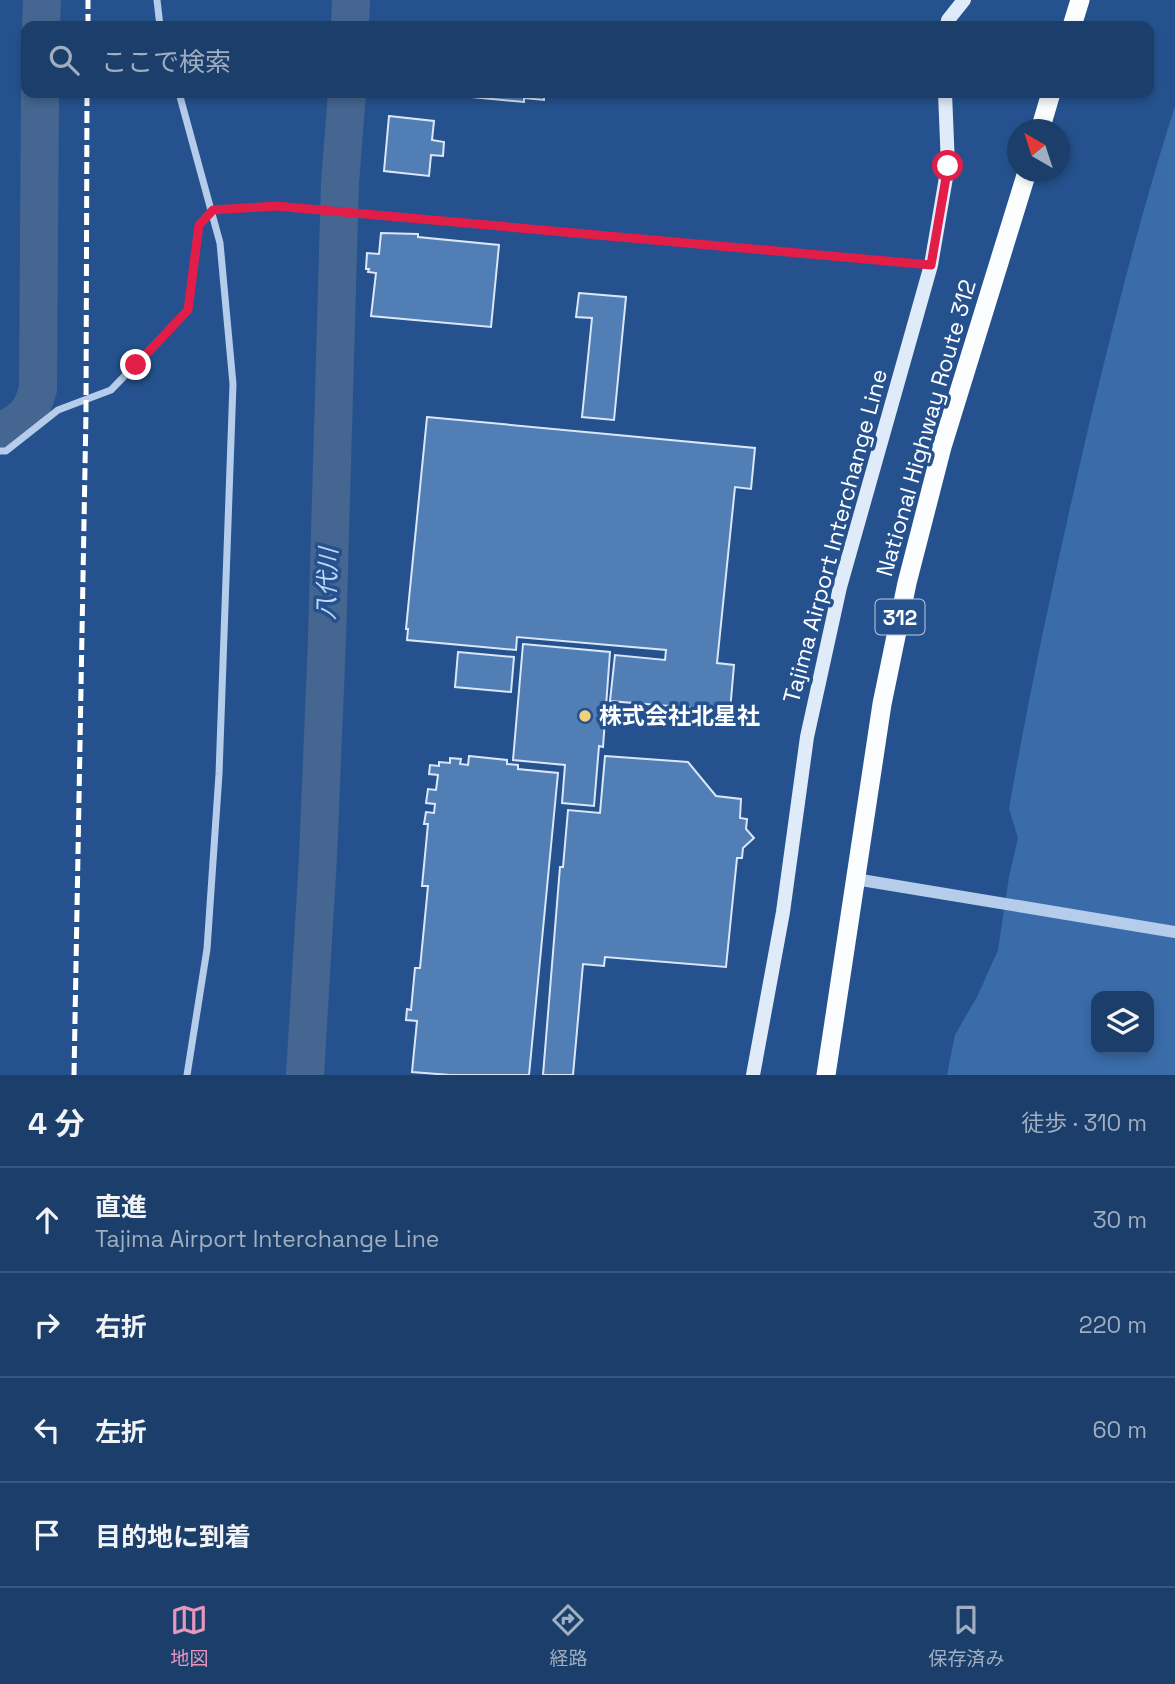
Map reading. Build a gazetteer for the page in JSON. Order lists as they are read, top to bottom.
{
  "streets": {
    "highway": ["National Highway Route 312", "312"],
    "main road": ["Tajima Airport Interchange Line"]
  },
  "water": ["八代川"],
  "places": ["株式会社北星社"],
  "north": "top left",
  "page": {
    "search": "ここで検索",
    "heading": ["4 分", "徒歩 · 310 m"],
    "list": [
      ["直進", "Tajima Airport Interchange Line", "30 m"],
      ["右折", "220 m"],
      ["左折", "60 m"],
      "目的地に到着"
    ],
    "nav": ["地図", "経路", "保存済み"]
  }
}
